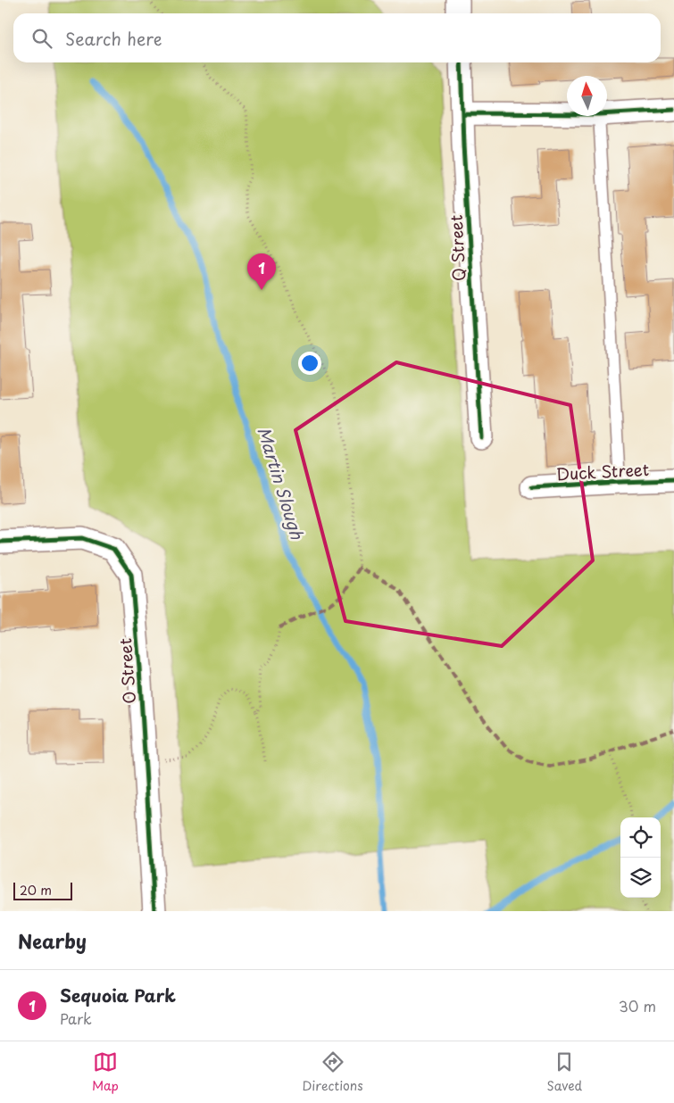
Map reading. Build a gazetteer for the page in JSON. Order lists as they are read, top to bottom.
{
  "streets": {
    "street": ["Q Street", "Duck Street", "O Street"]
  },
  "water": ["Martin Slough"],
  "scale_bar": "20 m",
  "north": "top",
  "page": {
    "search": "Search here",
    "pins": "1",
    "scale": "20 m",
    "heading": "Nearby",
    "list": [
      {
        "mark": "1",
        "name": "Sequoia Park",
        "note": "Park",
        "value": "30 m"
      }
    ],
    "nav": ["Map", "Directions", "Saved"]
  }
}
